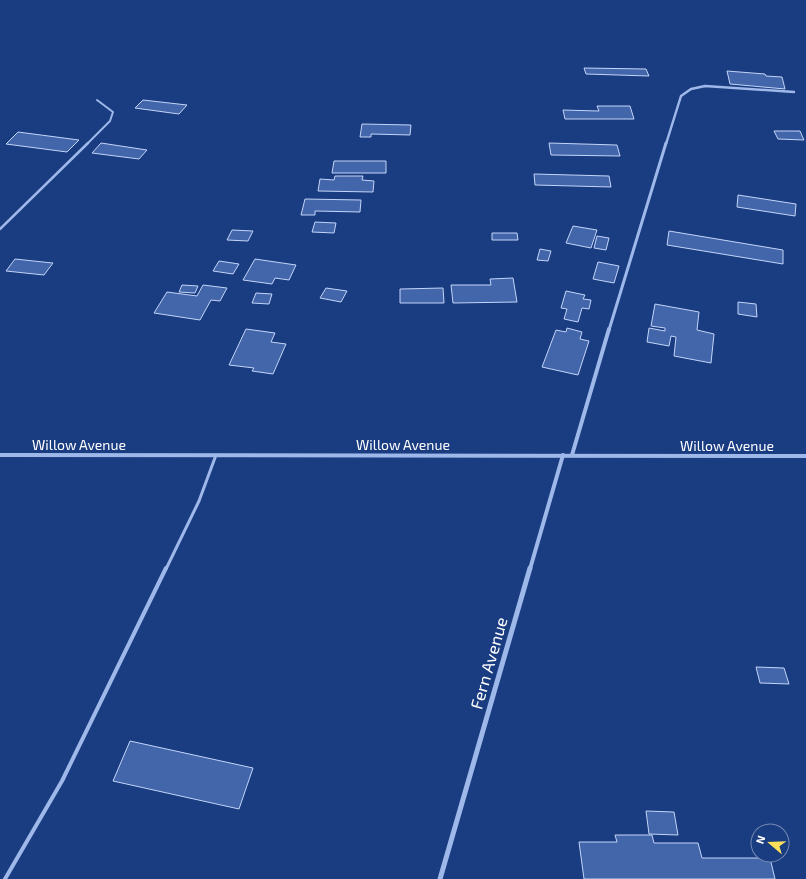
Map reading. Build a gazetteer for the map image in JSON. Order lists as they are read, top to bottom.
{
  "streets": {
    "street": ["Willow Avenue", "Fern Avenue"]
  },
  "crossings": [
    ["Willow Avenue", "Fern Avenue"]
  ],
  "north": "left"
}
